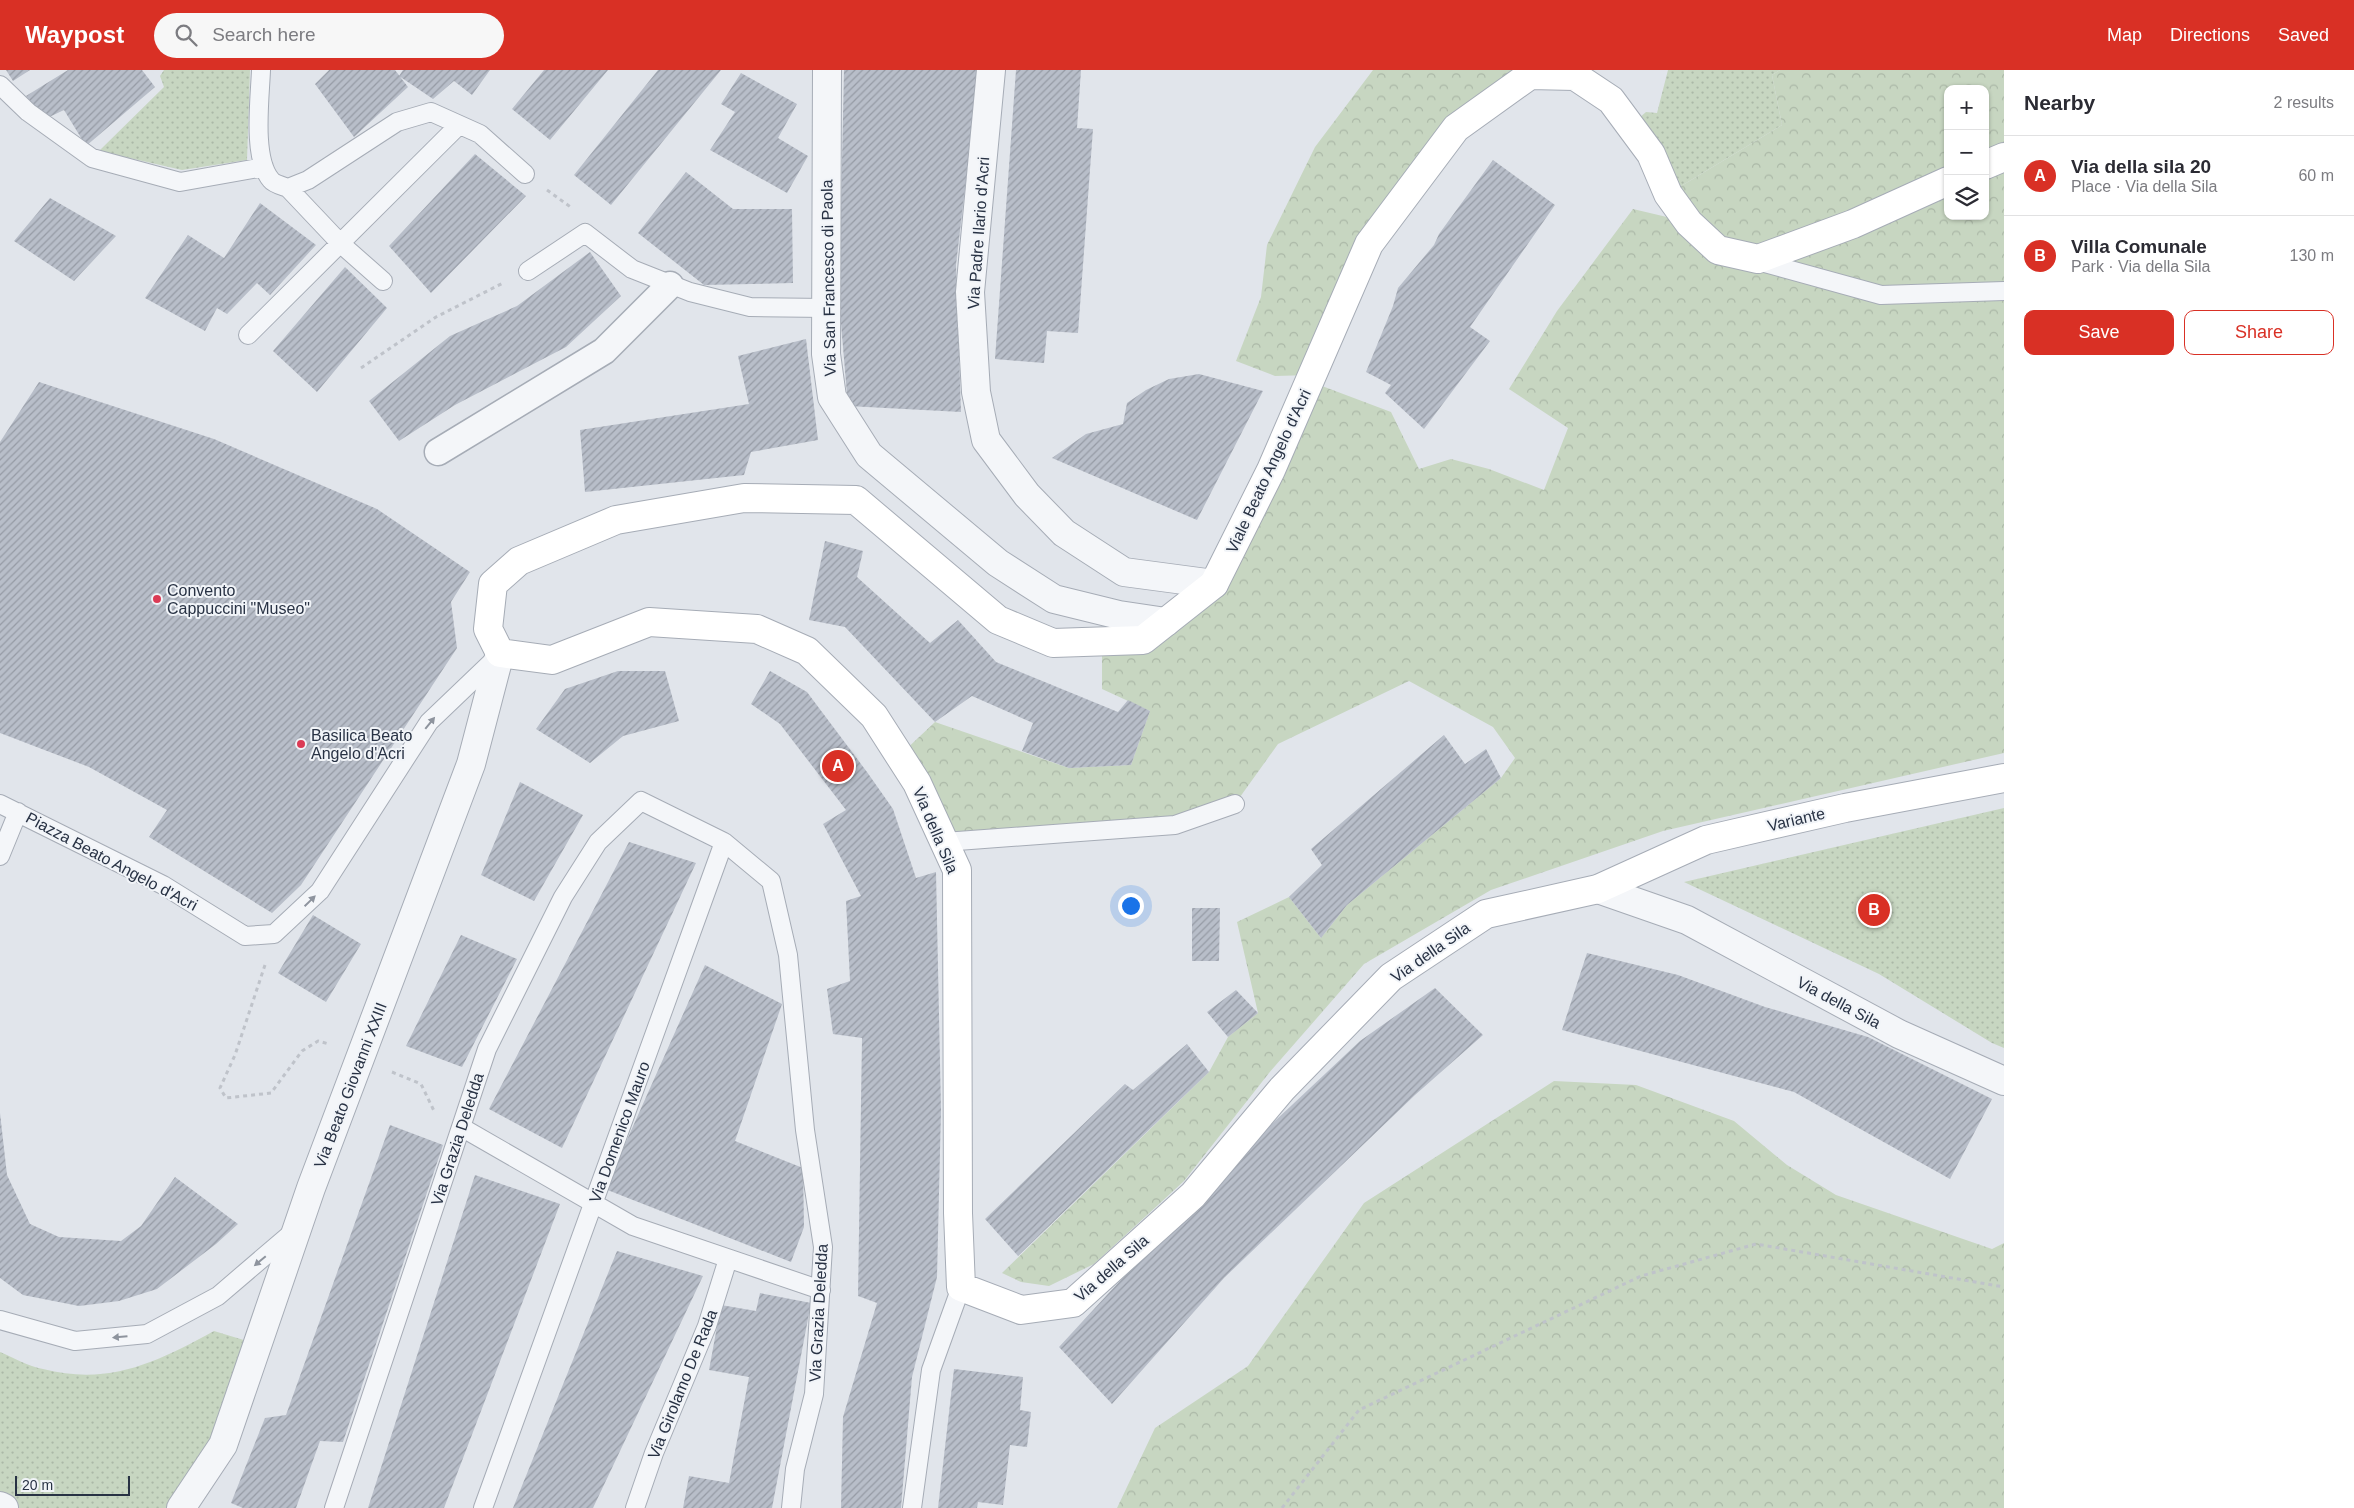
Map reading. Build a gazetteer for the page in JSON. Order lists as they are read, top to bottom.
{
  "streets": {
    "main road": ["Viale Beato Angelo d'Acri", "Variante", "Via della Sila"],
    "street": ["Via Padre Ilario d'Acri", "Via San Francesco di Paola", "Via Beato Giovanni XXIII"],
    "lane": [
      "Piazza Beato Angelo d'Acri",
      "Via Domenico Mauro",
      "Via Grazia Deledda",
      "Via Girolamo De Rada"
    ]
  },
  "crossings": [
    ["Via Padre Ilario d'Acri", "Viale Beato Angelo d'Acri"],
    ["Via San Francesco di Paola", "Viale Beato Angelo d'Acri"],
    ["Viale Beato Angelo d'Acri", "Via della Sila"],
    ["Viale Beato Angelo d'Acri", "Via Beato Giovanni XXIII"],
    ["Variante", "Via della Sila"],
    ["Via della Sila", "Via Beato Giovanni XXIII"],
    ["Via Domenico Mauro", "Via Grazia Deledda"]
  ],
  "places": ["Convento Cappuccini \"Museo\"", "Basilica Beato Angelo d'Acri"],
  "scale_bar": "20 m",
  "page": {
    "header": "Waypost",
    "search": "Search here",
    "nav": ["Map", "Directions", "Saved"],
    "heading": ["Nearby", "2 results"],
    "map_buttons": ["+", "−"],
    "list": [
      {
        "mark": "A",
        "name": "Via della sila 20",
        "note": "Place · Via della Sila",
        "value": "60 m"
      },
      {
        "mark": "B",
        "name": "Villa Comunale",
        "note": "Park · Via della Sila",
        "value": "130 m"
      }
    ],
    "buttons": ["Save", "Share"],
    "pins": ["A", "B"],
    "scale": "20 m"
  }
}
